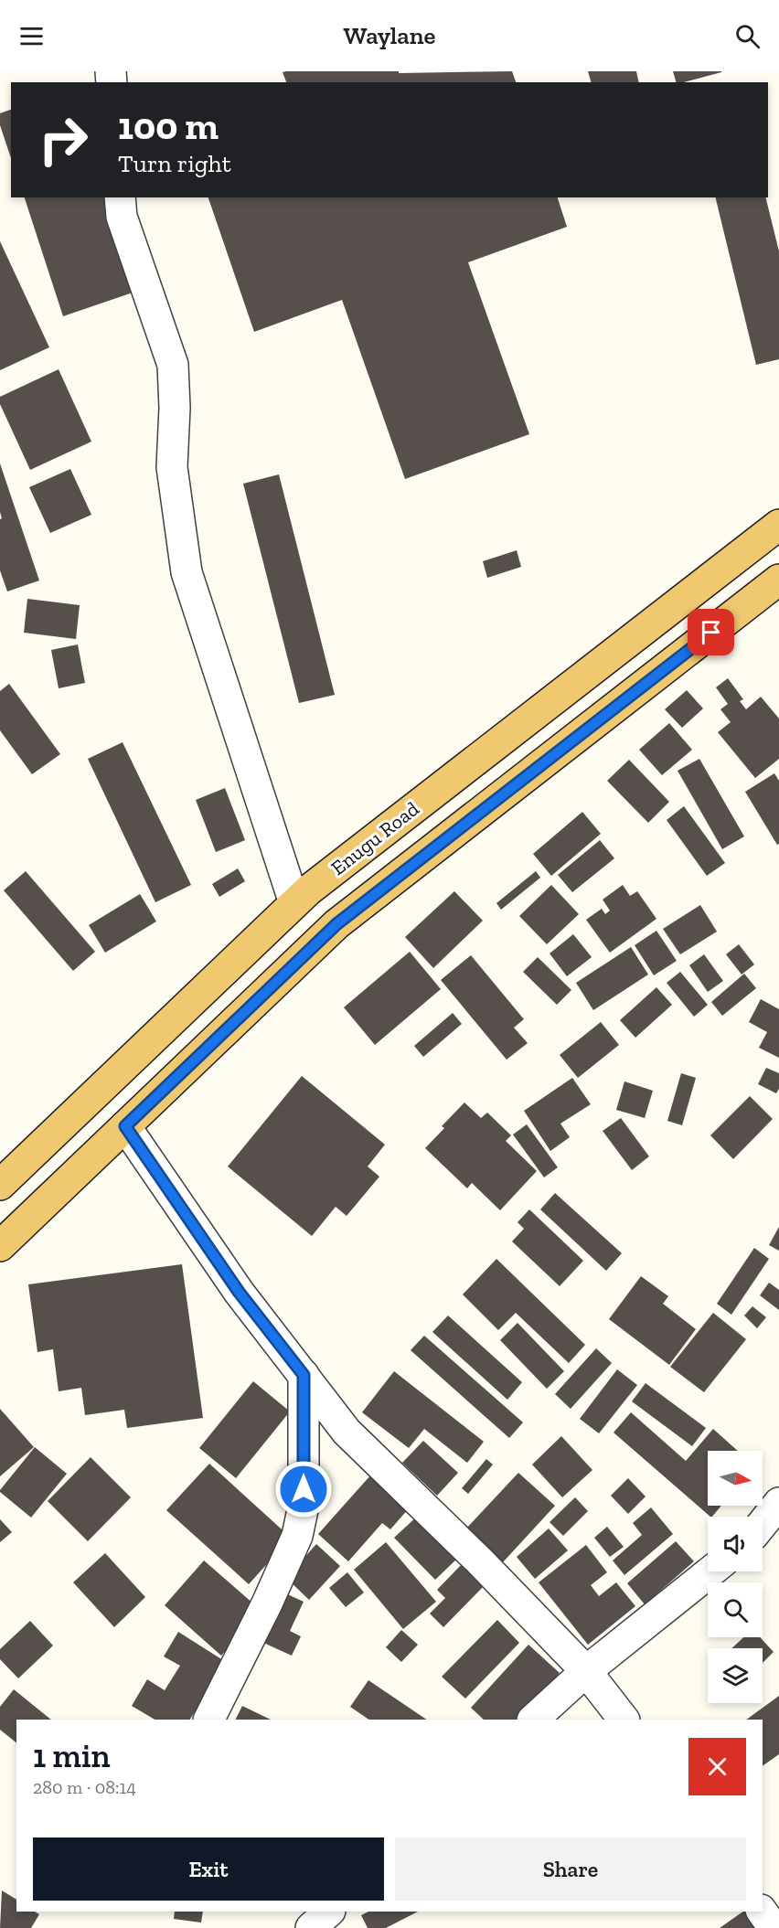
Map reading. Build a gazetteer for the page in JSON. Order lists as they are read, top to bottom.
{
  "streets": {
    "main road": ["Enugu Road"]
  },
  "north": "right",
  "page": {
    "header": "Waylane",
    "turn": ["100 m", "Turn right"],
    "heading": ["1 min", "280 m · 08:14"],
    "buttons": ["Exit", "Share"]
  }
}
